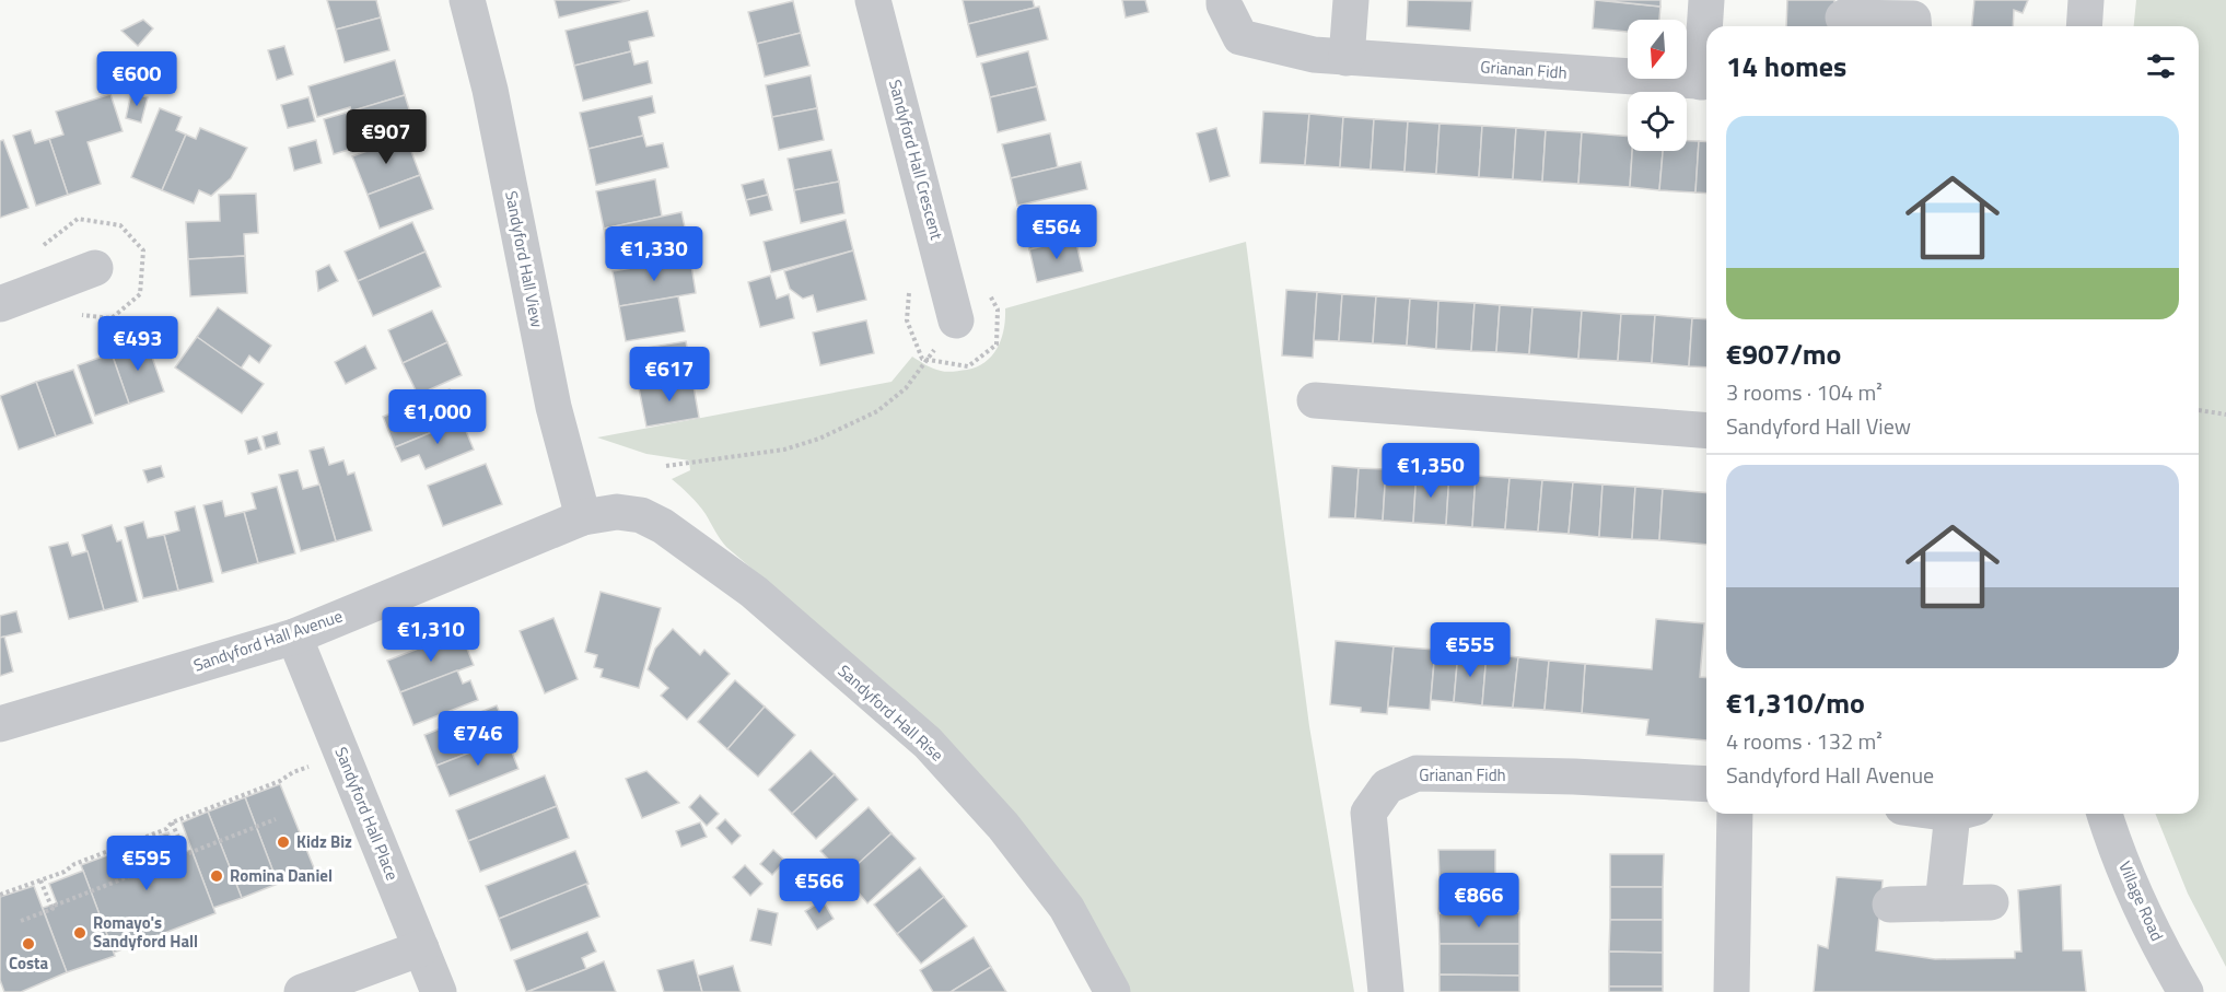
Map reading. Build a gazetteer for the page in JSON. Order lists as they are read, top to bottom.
{
  "streets": {
    "street": [
      "Grianan Fidh",
      "Sandyford Hall Crescent",
      "Sandyford Hall View",
      "Sandyford Hall Avenue",
      "Sandyford Hall Rise",
      "Sandyford Hall Place",
      "Village Road"
    ]
  },
  "crossings": [
    ["Sandyford Hall View", "Sandyford Hall Avenue"],
    ["Sandyford Hall Avenue", "Sandyford Hall Rise"],
    ["Sandyford Hall Avenue", "Sandyford Hall Place"]
  ],
  "places": [
    "Kidz Biz",
    "Romina Daniel",
    "Romayo's Sandyford Hall",
    "Costa"
  ],
  "north": "bottom",
  "page": {
    "heading": "14 homes",
    "price": [
      "€600",
      "€907",
      "€564",
      "€1,330",
      "€493",
      "€617",
      "€1,000",
      "€1,350",
      "€1,310",
      "€555",
      "€746",
      "€595",
      "€566",
      "€866"
    ],
    "list": [
      {
        "name": "€907/mo",
        "note": "3 rooms · 104 m² · Sandyford Hall View"
      },
      {
        "name": "€1,310/mo",
        "note": "4 rooms · 132 m² · Sandyford Hall Avenue"
      }
    ]
  }
}
